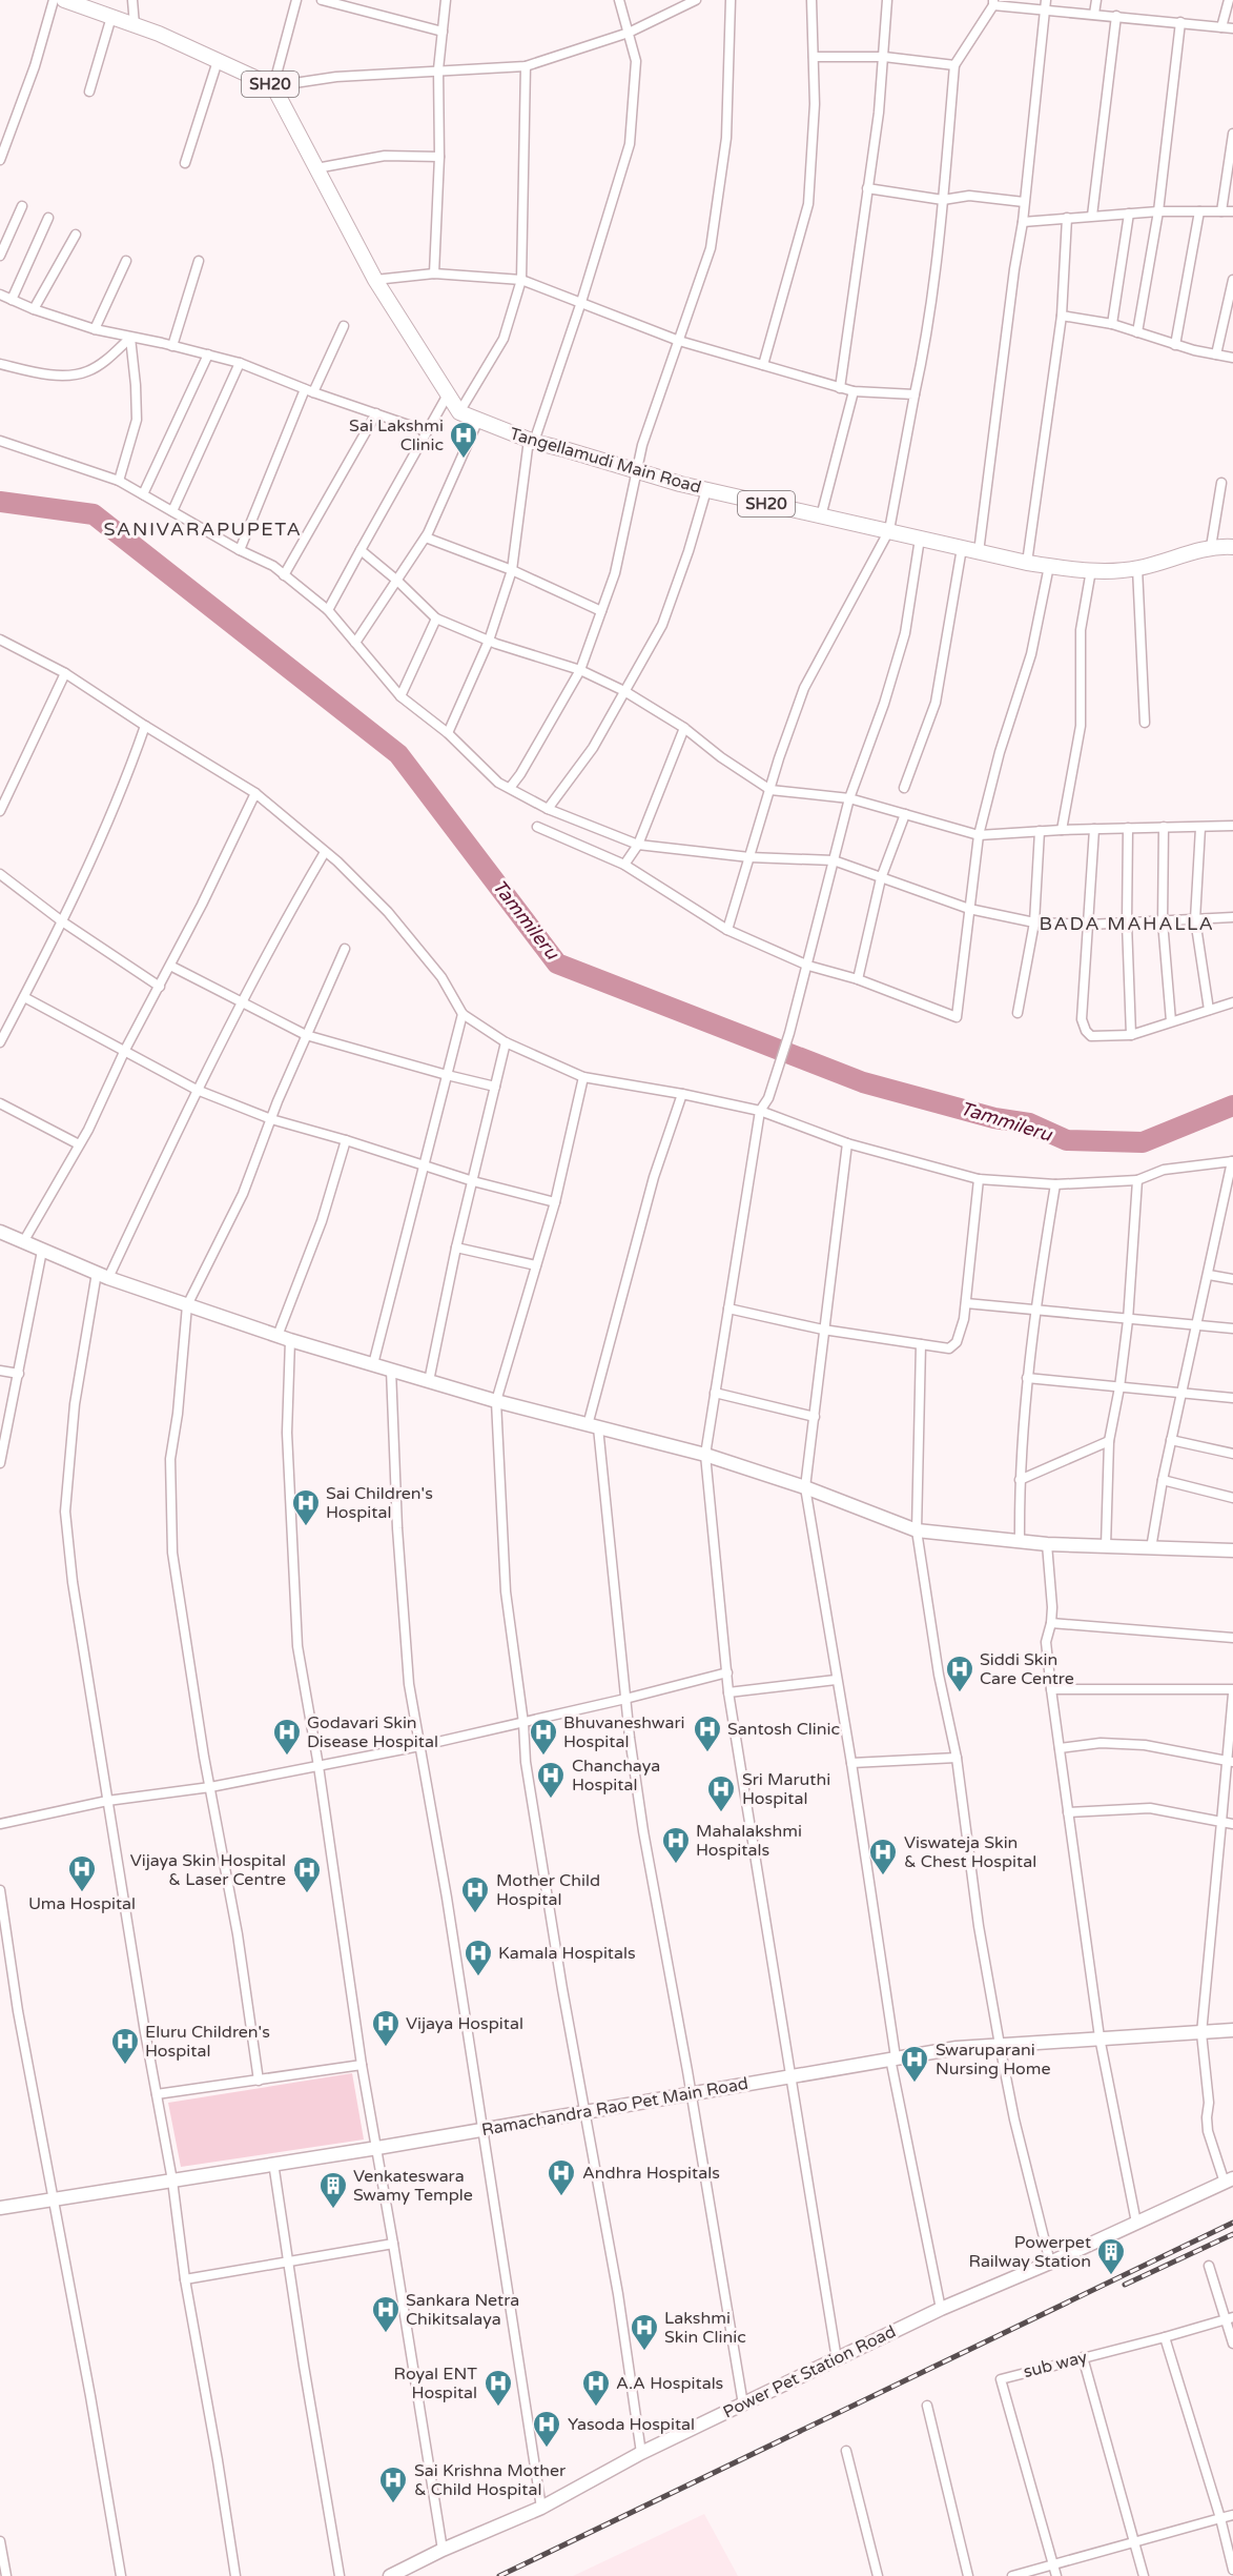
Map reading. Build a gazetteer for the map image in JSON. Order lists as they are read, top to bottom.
{
  "streets": {
    "main road": ["SH20", "Tangellamudi Main Road"],
    "street": ["Ramachandra Rao Pet Main Road", "sub way", "Power Pet Station Road"]
  },
  "crossings": [
    ["SH20", "Tangellamudi Main Road"]
  ],
  "districts": ["SANIVARAPUPETA", "BADA MAHALLA"],
  "water": ["Tammileru"],
  "places": {
    "hospital": [
      "Sai Lakshmi Clinic",
      "Sai Children's Hospital",
      "Siddi Skin Care Centre",
      "Santosh Clinic",
      "Godavari Skin Disease Hospital",
      "Bhuvaneshwari Hospital",
      "Chanchaya Hospital",
      "Sri Maruthi Hospital",
      "Mahalakshmi Hospitals",
      "Viswateja Skin & Chest Hospital",
      "Uma Hospital",
      "Vijaya Skin Hospital & Laser Centre",
      "Mother Child Hospital",
      "Kamala Hospitals",
      "Vijaya Hospital",
      "Eluru Children's Hospital",
      "Swaruparani Nursing Home",
      "Andhra Hospitals",
      "Sankara Netra Chikitsalaya",
      "Lakshmi Skin Clinic",
      "Royal ENT Hospital",
      "A.A Hospitals",
      "Yasoda Hospital",
      "Sai Krishna Mother & Child Hospital"
    ],
    "building": ["Venkateswara Swamy Temple", "Powerpet Railway Station"]
  }
}
